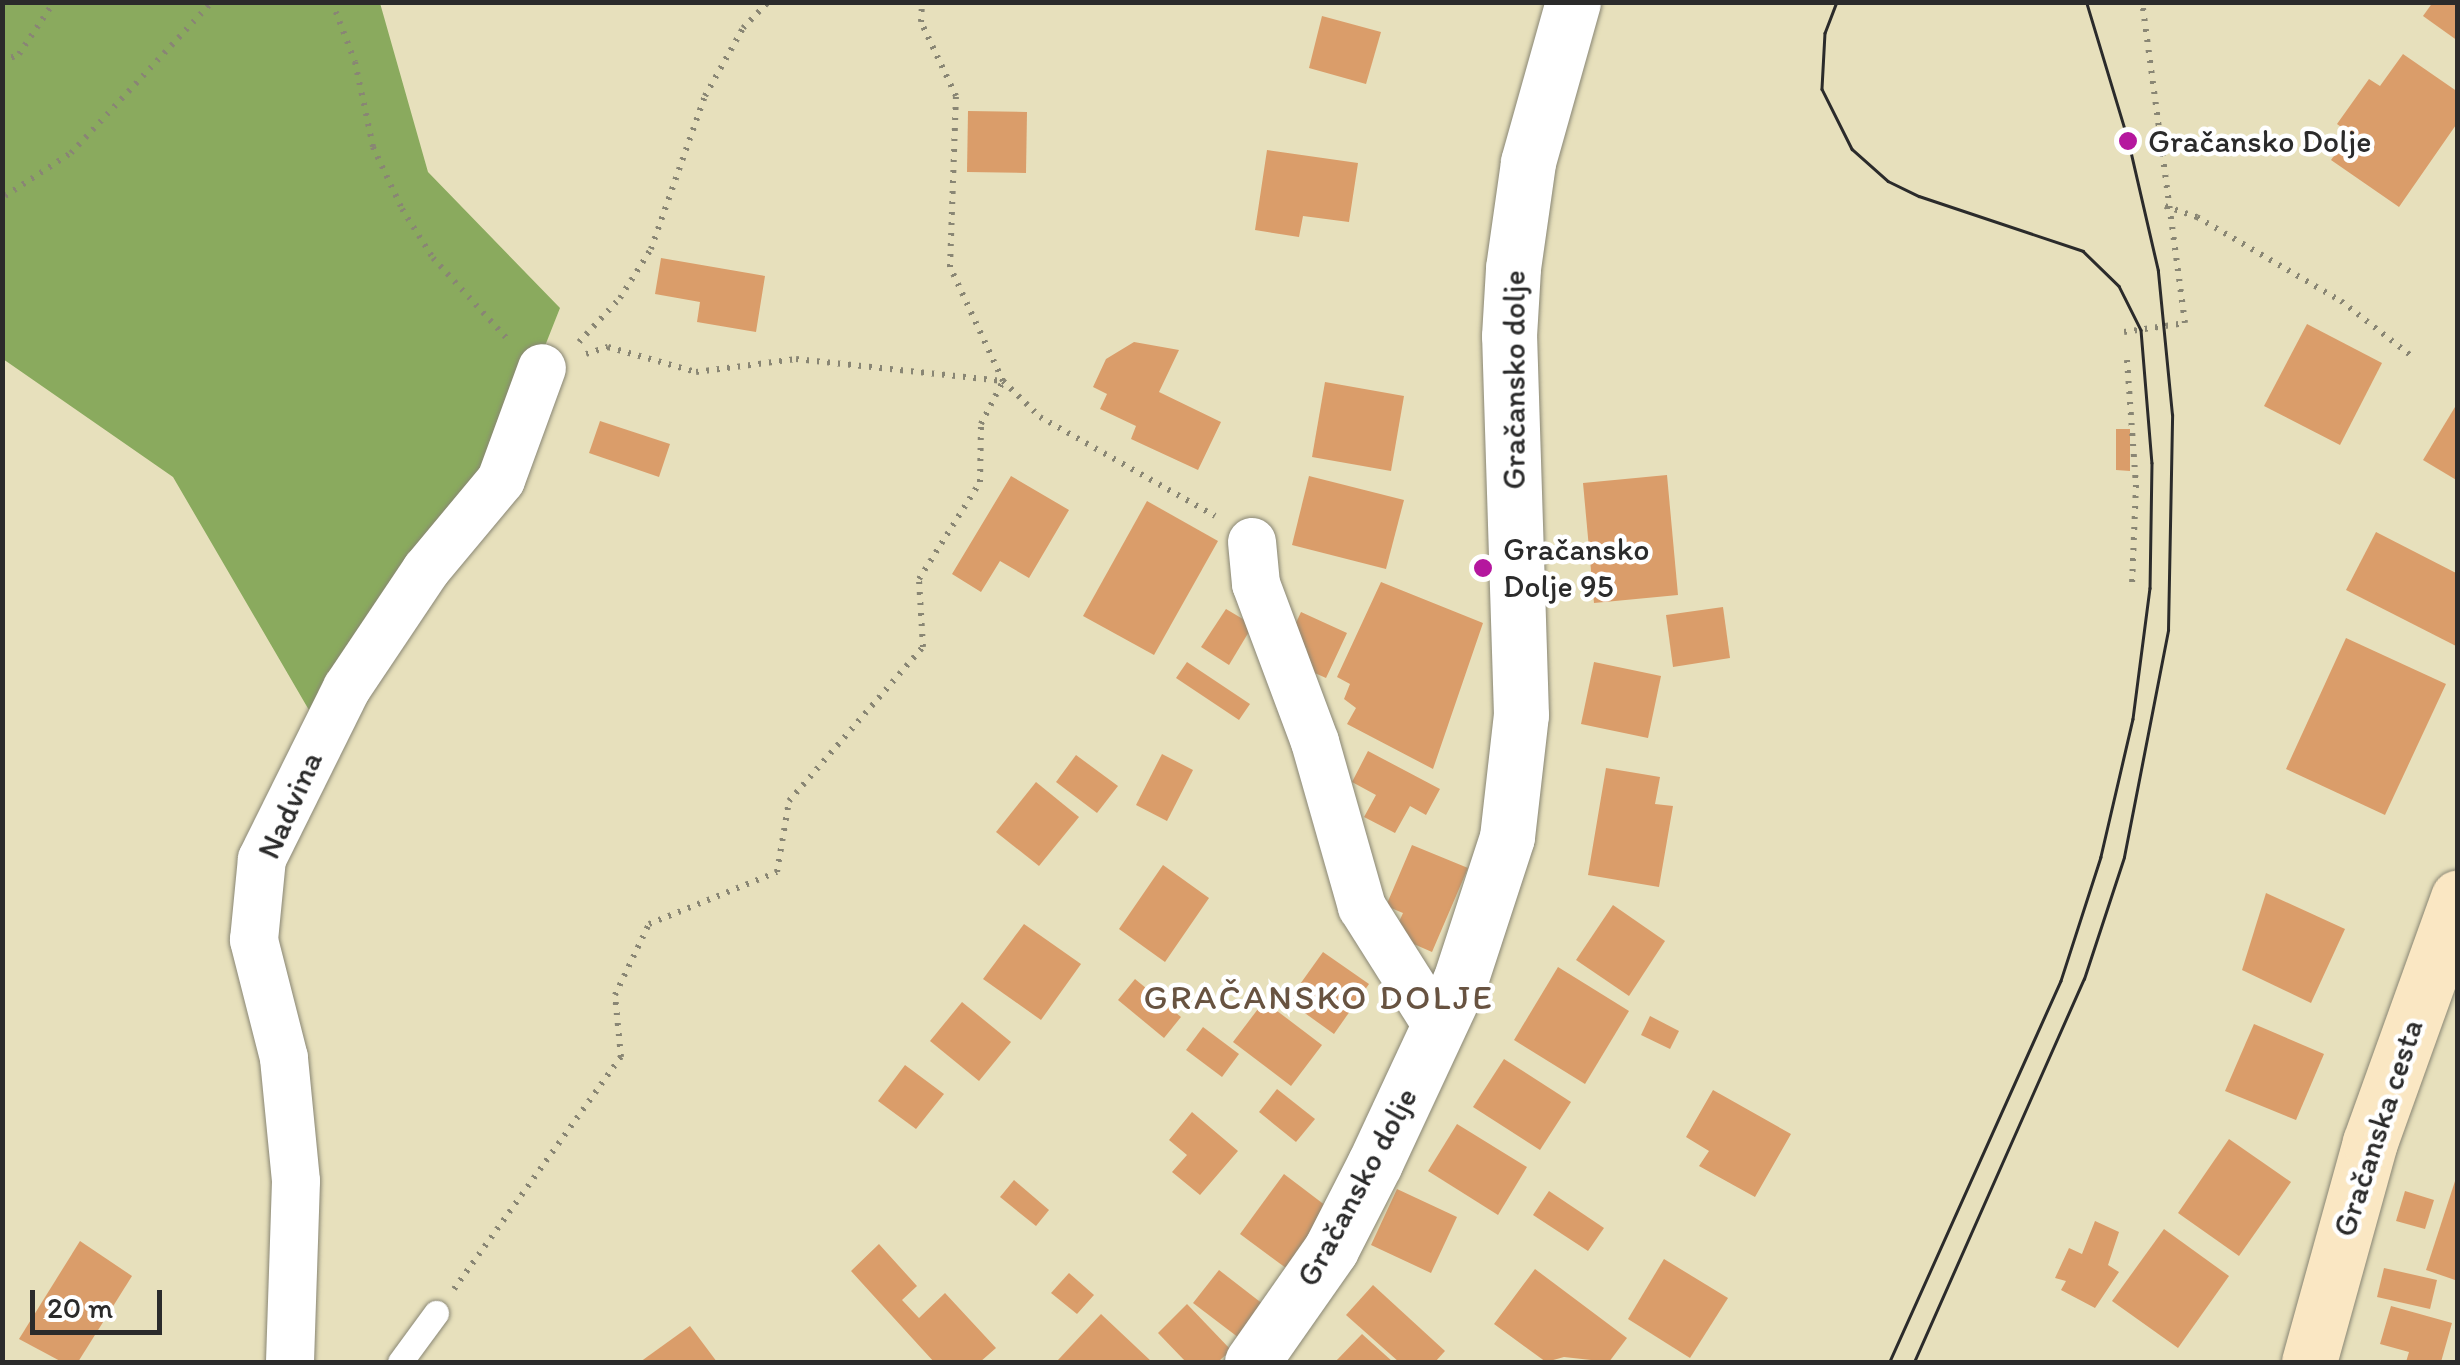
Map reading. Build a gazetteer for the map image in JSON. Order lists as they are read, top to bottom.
{
  "streets": {
    "main road": ["Gračanska cesta"],
    "street": ["Gračansko dolje", "Nadvina"]
  },
  "districts": ["GRAČANSKO DOLJE"],
  "places": ["Gračansko Dolje", "Gračansko Dolje 95"],
  "scale_bar": "20 m"
}
